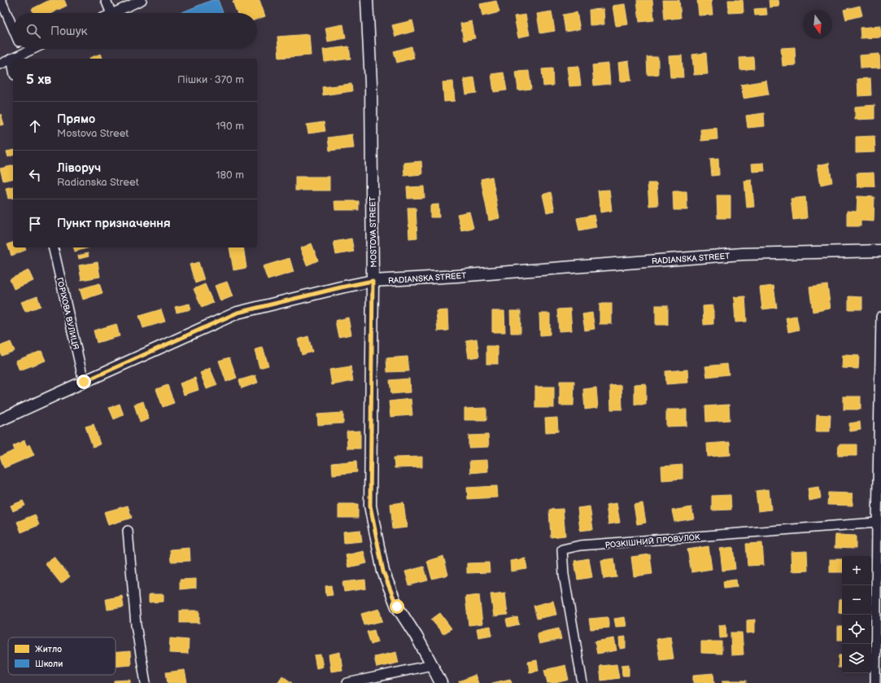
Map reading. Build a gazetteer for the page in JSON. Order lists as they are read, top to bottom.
{
  "streets": {
    "street": [
      "MOSTOVA STREET",
      "RADIANSKA STREET",
      "ГОРІХОВА ВУЛИЦЯ",
      "РОЗКІШНИЙ ПРОВУЛОК"
    ]
  },
  "crossings": [
    ["MOSTOVA STREET", "RADIANSKA STREET"],
    ["RADIANSKA STREET", "ГОРІХОВА ВУЛИЦЯ"]
  ],
  "legend": ["Житло", "Школи"],
  "north": "bottom",
  "page": {
    "search": "Пошук",
    "heading": ["5 хв", "Пішки · 370 m"],
    "list": [
      ["Прямо", "Mostova Street", "190 m"],
      ["Ліворуч", "Radianska Street", "180 m"],
      "Пункт призначення"
    ],
    "map_buttons": ["+", "−"]
  }
}
